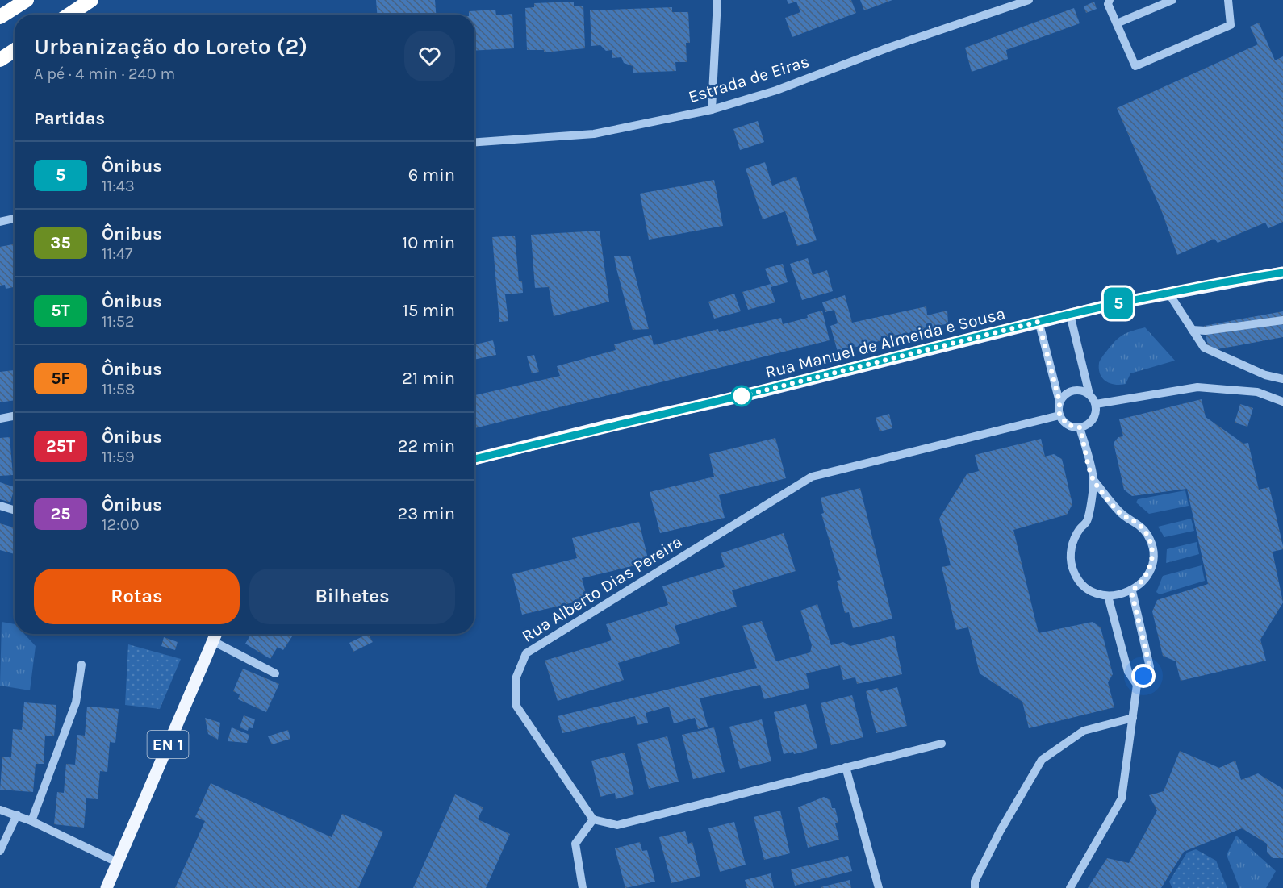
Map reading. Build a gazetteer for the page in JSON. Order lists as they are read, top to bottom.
{
  "streets": {
    "main road": ["Rua Manuel de Almeida e Sousa", "EN 1"],
    "street": ["Estrada de Eiras", "Rua Alberto Dias Pereira"]
  },
  "lines": ["bus line 5"],
  "page": {
    "on_map": "5",
    "heading": [
      ["Urbanização do Loreto (2)", "A pé · 4 min · 240 m"],
      "Partidas"
    ],
    "list": [
      {
        "mark": "5",
        "name": "Ônibus",
        "note": "11:43",
        "value": "6 min"
      },
      {
        "mark": "35",
        "name": "Ônibus",
        "note": "11:47",
        "value": "10 min"
      },
      {
        "mark": "5T",
        "name": "Ônibus",
        "note": "11:52",
        "value": "15 min"
      },
      {
        "mark": "5F",
        "name": "Ônibus",
        "note": "11:58",
        "value": "21 min"
      },
      {
        "mark": "25T",
        "name": "Ônibus",
        "note": "11:59",
        "value": "22 min"
      },
      {
        "mark": "25",
        "name": "Ônibus",
        "note": "12:00",
        "value": "23 min"
      }
    ],
    "buttons": ["Rotas", "Bilhetes"]
  }
}
